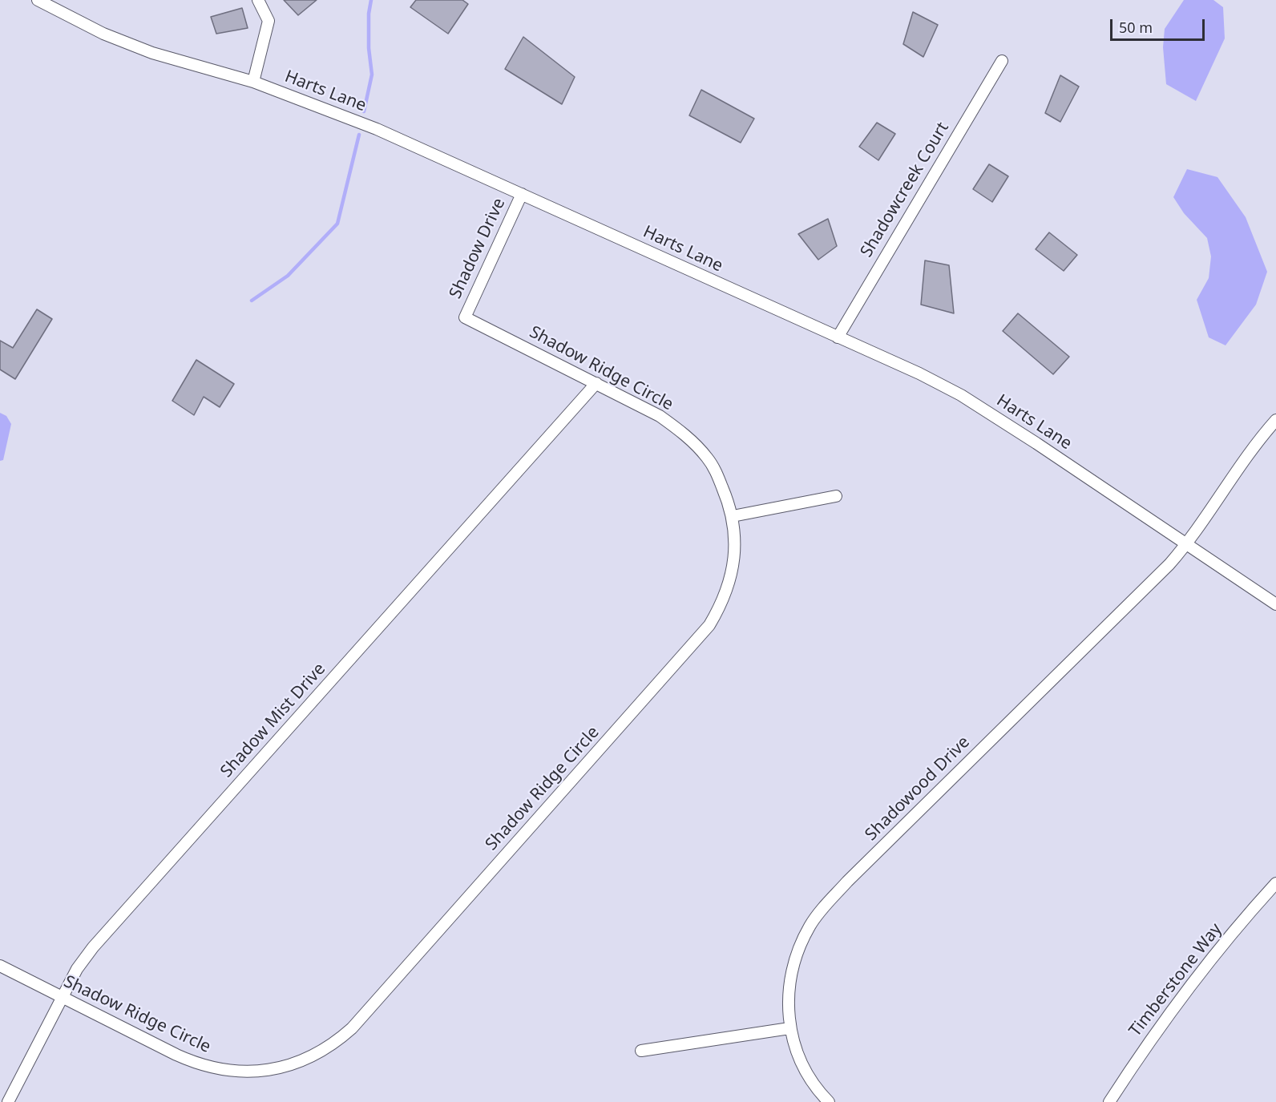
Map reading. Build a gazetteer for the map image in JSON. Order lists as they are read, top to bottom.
{
  "streets": {
    "street": [
      "Harts Lane",
      "Shadowcreek Court",
      "Shadow Drive",
      "Shadow Ridge Circle",
      "Shadow Mist Drive",
      "Shadowood Drive",
      "Timberstone Way"
    ]
  },
  "crossings": [
    ["Harts Lane", "Shadowcreek Court"],
    ["Harts Lane", "Shadow Drive"],
    ["Harts Lane", "Shadowood Drive"],
    ["Shadow Drive", "Shadow Ridge Circle"],
    ["Shadow Ridge Circle", "Shadow Mist Drive"]
  ],
  "scale_bar": "50 m"
}
